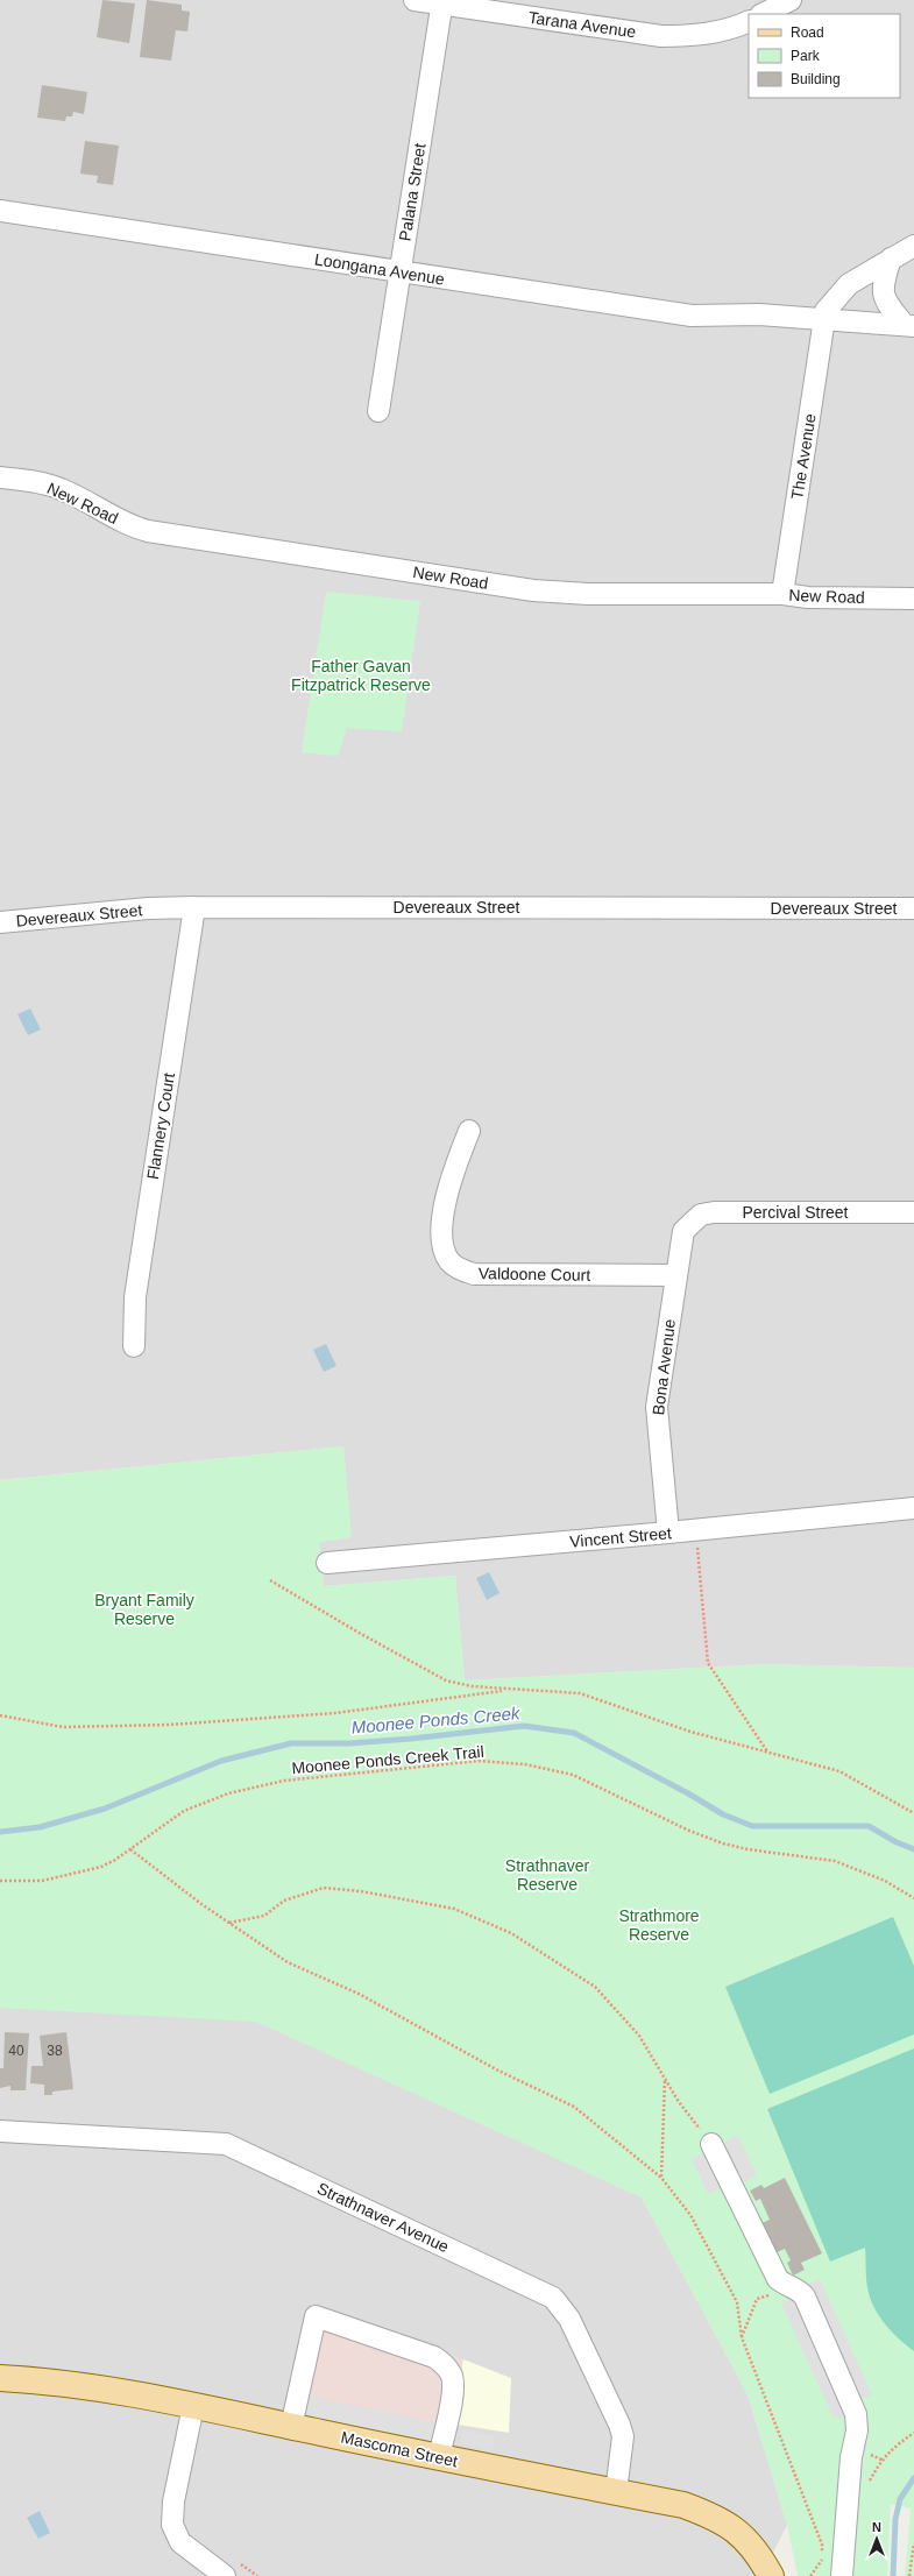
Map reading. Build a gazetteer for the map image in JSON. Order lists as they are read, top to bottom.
{
  "streets": {
    "main road": ["Mascoma Street"],
    "street": [
      "Tarana Avenue",
      "Palana Street",
      "Loongana Avenue",
      "The Avenue",
      "New Road",
      "Devereaux Street",
      "Flannery Court",
      "Percival Street",
      "Valdoone Court",
      "Bona Avenue",
      "Vincent Street",
      "Strathnaver Avenue"
    ],
    "path": ["Moonee Ponds Creek Trail"]
  },
  "crossings": [
    ["Tarana Avenue", "Palana Street"],
    ["Palana Street", "Loongana Avenue"],
    ["Loongana Avenue", "The Avenue"],
    ["The Avenue", "New Road"],
    ["Devereaux Street", "Flannery Court"],
    ["Percival Street", "Bona Avenue"],
    ["Valdoone Court", "Bona Avenue"],
    ["Bona Avenue", "Vincent Street"],
    ["Strathnaver Avenue", "Mascoma Street"]
  ],
  "water": ["Moonee Ponds Creek"],
  "parks": [
    "Father Gavan Fitzpatrick Reserve",
    "Bryant Family Reserve",
    "Strathnaver Reserve",
    "Strathmore Reserve"
  ],
  "house_numbers": ["40", "38"],
  "legend": ["Road", "Park", "Building"],
  "north": "top"
}
